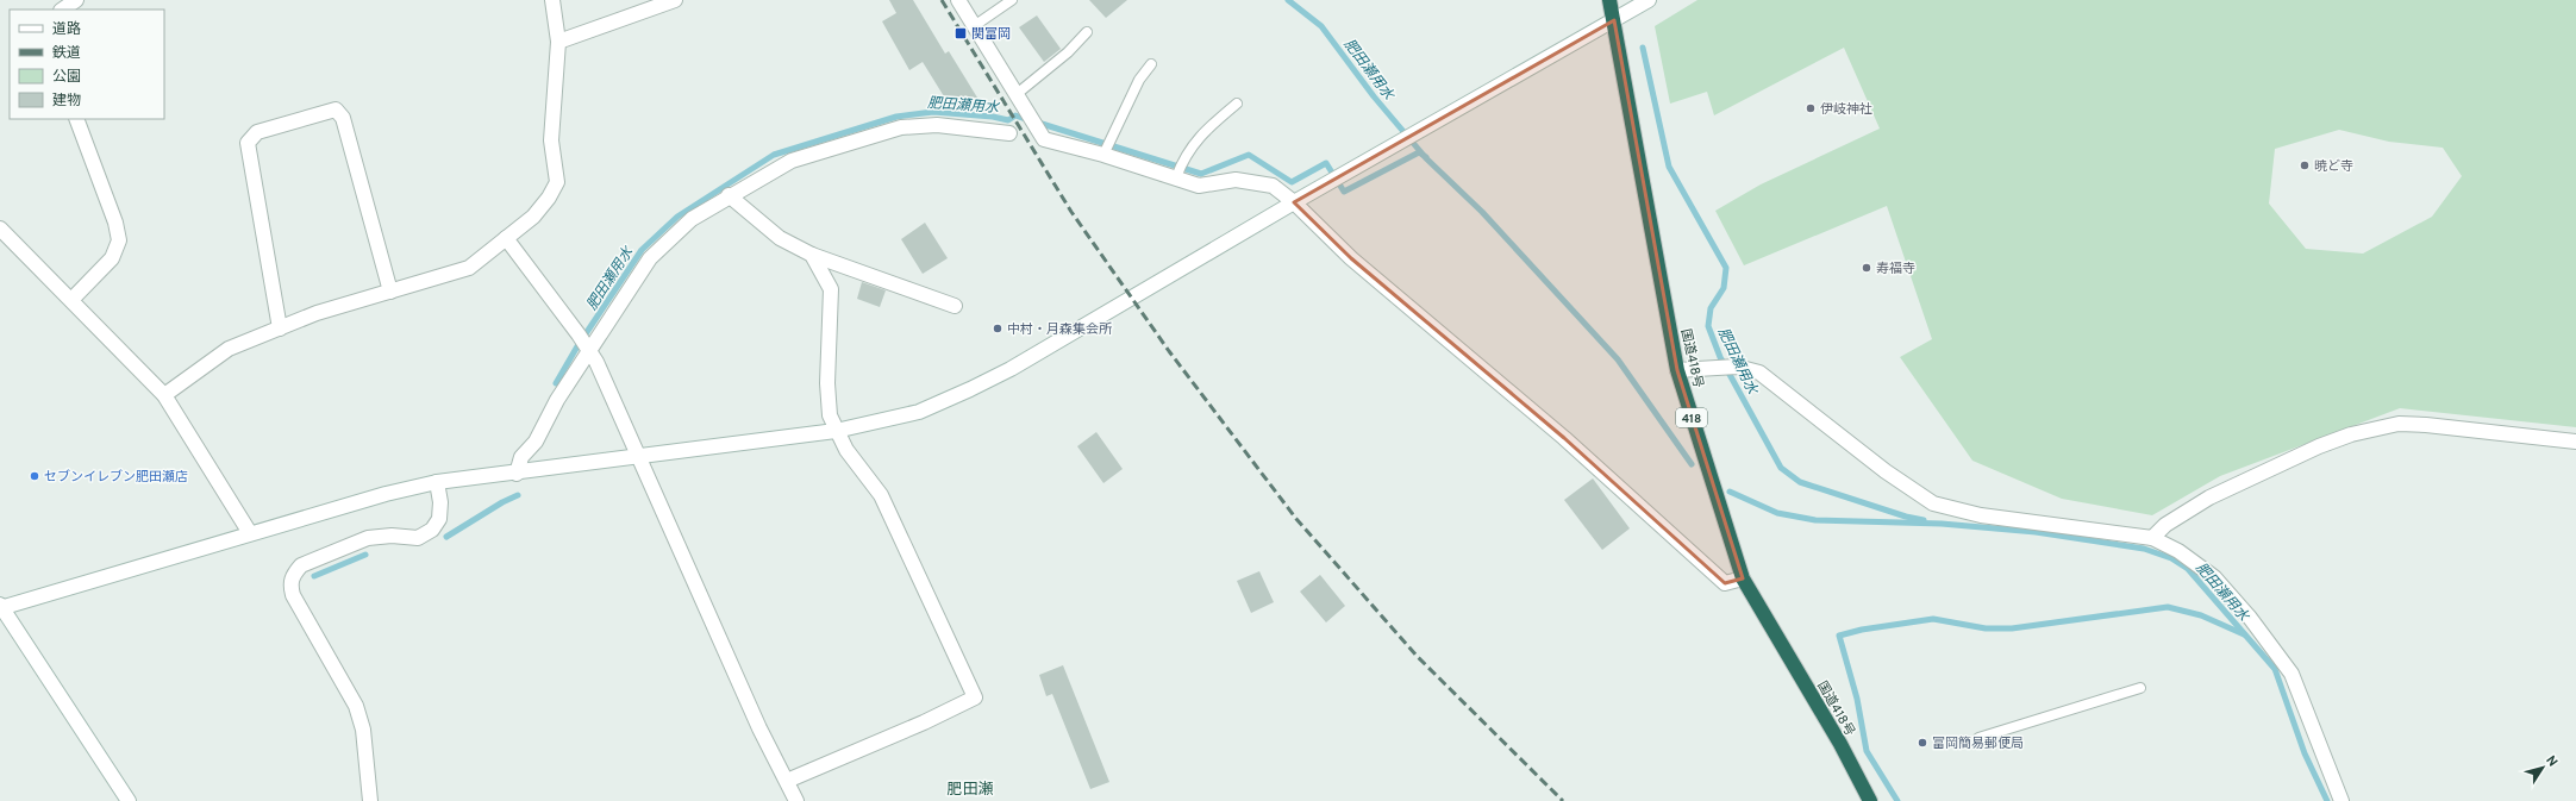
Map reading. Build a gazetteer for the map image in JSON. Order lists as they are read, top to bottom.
{
  "streets": {
    "highway": ["国道418号", "418"]
  },
  "districts": ["肥田瀬"],
  "water": ["肥田瀬用水"],
  "places": {
    "transit": ["関富岡"],
    "other": [
      "伊岐神社",
      "暁ど寺",
      "寿福寺",
      "中村・月森集会所",
      "セブンイレブン肥田瀬店",
      "富岡簡易郵便局"
    ]
  },
  "legend": [
    "道路",
    "鉄道",
    "公園",
    "建物"
  ],
  "north": "top right"
}
